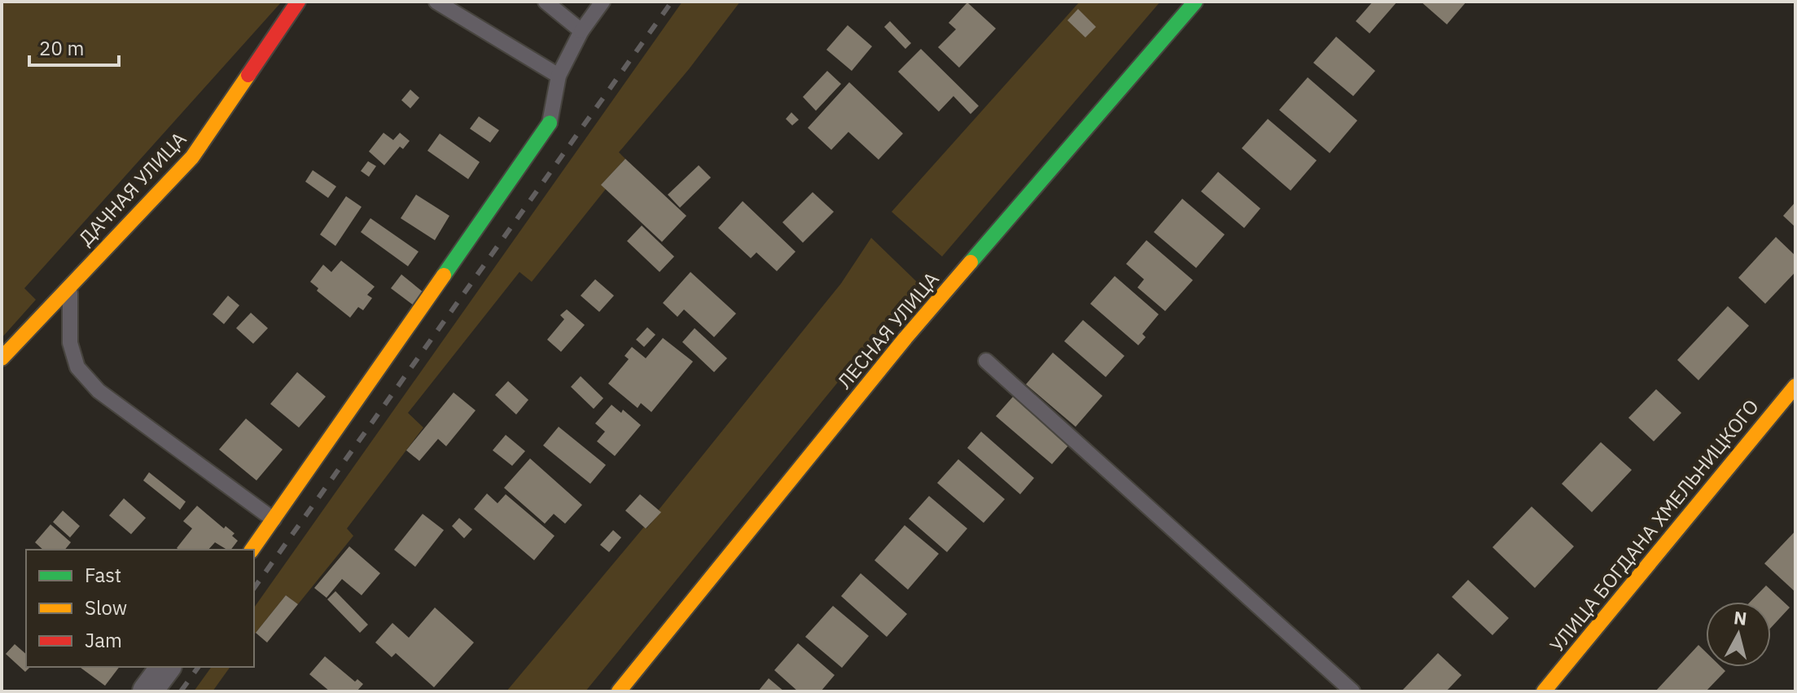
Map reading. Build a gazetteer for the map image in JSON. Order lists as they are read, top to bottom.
{
  "streets": {
    "street": ["ДАЧНАЯ УЛИЦА", "ЛЕСНАЯ УЛИЦА", "УЛИЦА БОГДАНА ХМЕЛЬНИЦКОГО"]
  },
  "legend": ["Fast", "Slow", "Jam"],
  "scale_bar": "20 m",
  "north": "top"
}
